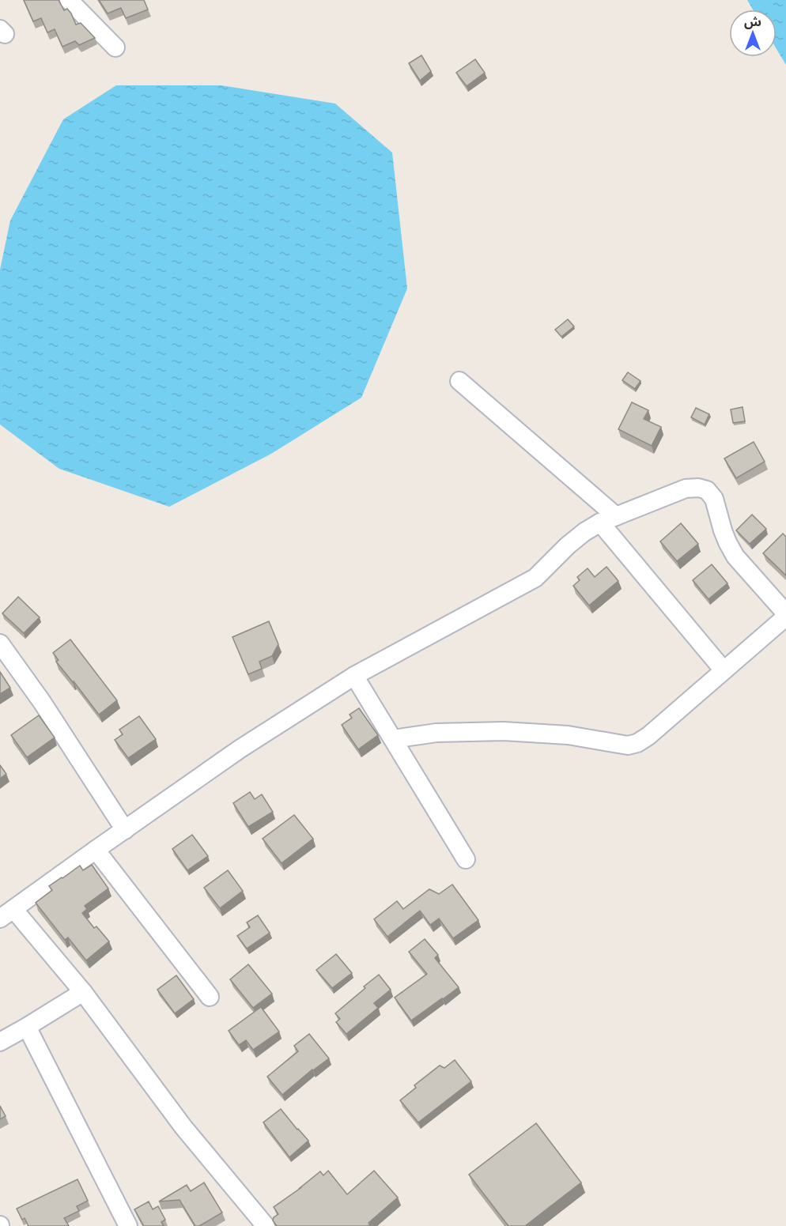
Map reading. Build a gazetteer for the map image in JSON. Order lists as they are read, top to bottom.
{
  "north": "top"
}
